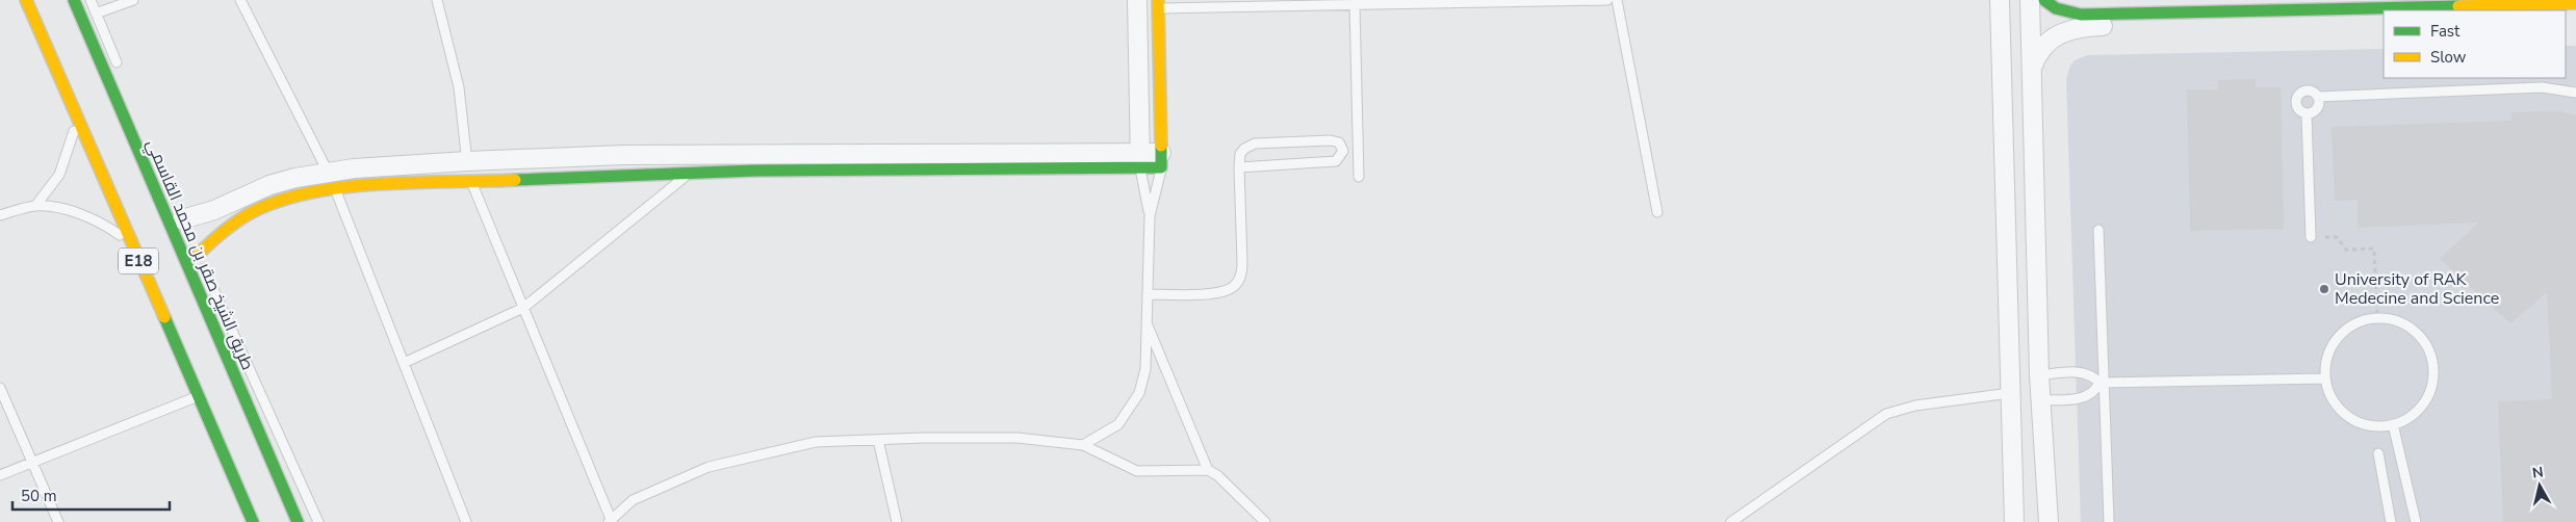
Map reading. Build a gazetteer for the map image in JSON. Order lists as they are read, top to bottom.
{
  "streets": {
    "main road": ["طريق الشيخ صقر بن محمد القاسمي", "E18"]
  },
  "places": ["University of RAK Medecine and Science"],
  "legend": ["Fast", "Slow"],
  "scale_bar": "50 m",
  "north": "top"
}
